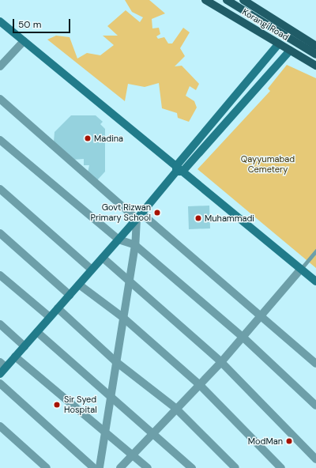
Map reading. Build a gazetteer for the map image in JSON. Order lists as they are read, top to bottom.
{
  "streets": {
    "main road": ["Korangi Road"]
  },
  "parks": ["Qayyumabad Cemetery"],
  "places": [
    "Madina",
    "Govt Rizwan Primary School",
    "Muhammadi",
    "Sir Syed Hospital",
    "ModMan"
  ],
  "scale_bar": "50 m"
}
